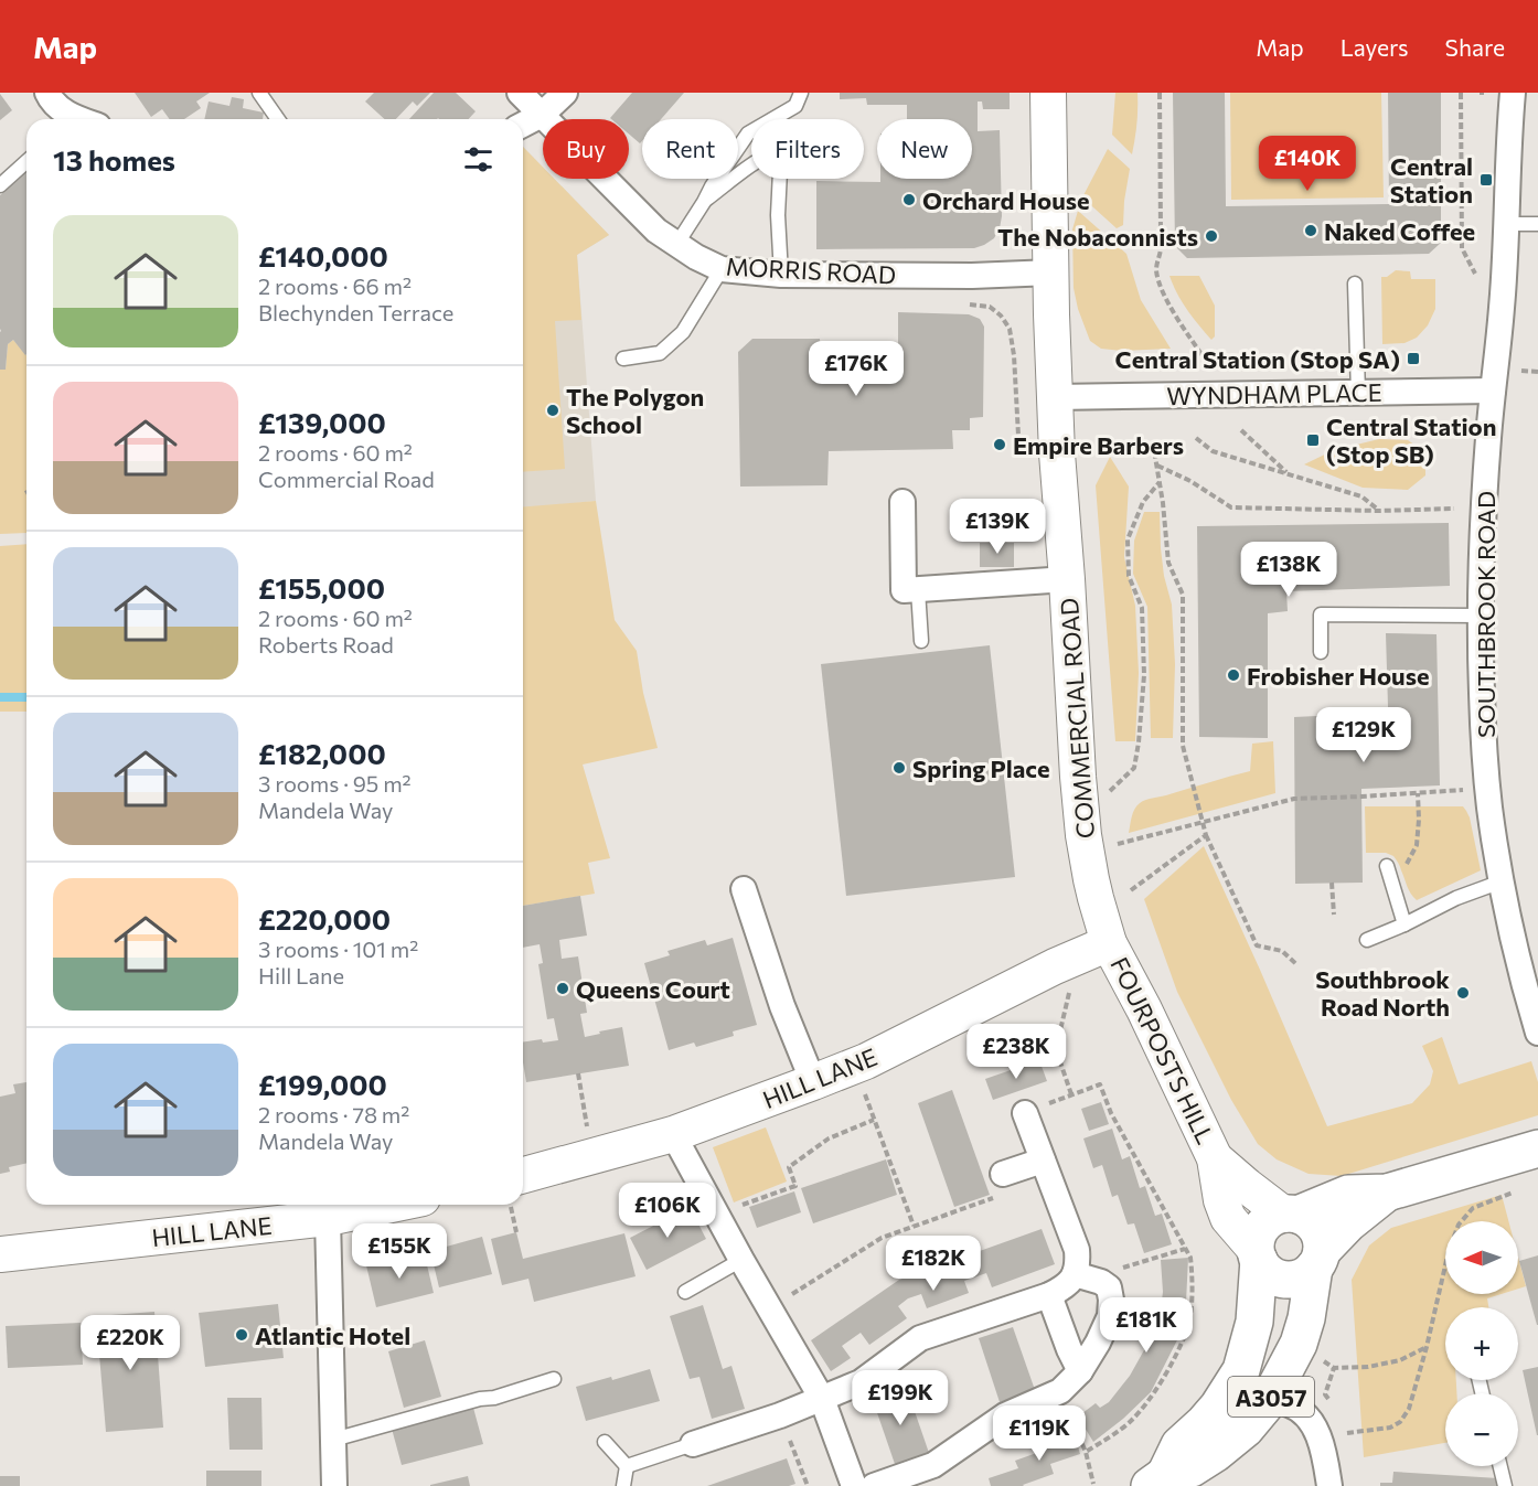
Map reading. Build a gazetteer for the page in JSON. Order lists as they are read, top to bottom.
{
  "streets": {
    "main road": ["A3057"],
    "street": [
      "MORRIS ROAD",
      "WYNDHAM PLACE",
      "SOUTHBROOK ROAD",
      "COMMERCIAL ROAD",
      "FOURPOSTS HILL",
      "HILL LANE"
    ]
  },
  "crossings": [
    ["MORRIS ROAD", "COMMERCIAL ROAD"],
    ["WYNDHAM PLACE", "SOUTHBROOK ROAD"],
    ["WYNDHAM PLACE", "COMMERCIAL ROAD"],
    ["COMMERCIAL ROAD", "FOURPOSTS HILL"],
    ["COMMERCIAL ROAD", "HILL LANE"],
    ["FOURPOSTS HILL", "HILL LANE"],
    ["FOURPOSTS HILL", "A3057"]
  ],
  "places": {
    "transit": ["Central Station", "Central Station (Stop SA)", "Central Station (Stop SB)"],
    "other": [
      "Orchard House",
      "Naked Coffee",
      "The Nobaconnists",
      "The Polygon School",
      "Empire Barbers",
      "Frobisher House",
      "Spring Place",
      "Queens Court",
      "Southbrook Road North",
      "Atlantic Hotel"
    ]
  },
  "north": "left",
  "page": {
    "header": "Map",
    "nav": ["Map", "Layers", "Share"],
    "chip": [
      "Buy",
      "Rent",
      "Filters",
      "New"
    ],
    "heading": "13 homes",
    "price": [
      "£140K",
      "£176K",
      "£139K",
      "£138K",
      "£129K",
      "£238K",
      "£106K",
      "£155K",
      "£182K",
      "£181K",
      "£220K",
      "£199K",
      "£119K"
    ],
    "list": [
      {
        "name": "£140,000",
        "note": "2 rooms · 66 m² · Blechynden Terrace"
      },
      {
        "name": "£139,000",
        "note": "2 rooms · 60 m² · Commercial Road"
      },
      {
        "name": "£155,000",
        "note": "2 rooms · 60 m² · Roberts Road"
      },
      {
        "name": "£182,000",
        "note": "3 rooms · 95 m² · Mandela Way"
      },
      {
        "name": "£220,000",
        "note": "3 rooms · 101 m² · Hill Lane"
      },
      {
        "name": "£199,000",
        "note": "2 rooms · 78 m² · Mandela Way"
      }
    ],
    "map_buttons": ["+", "−"]
  }
}
